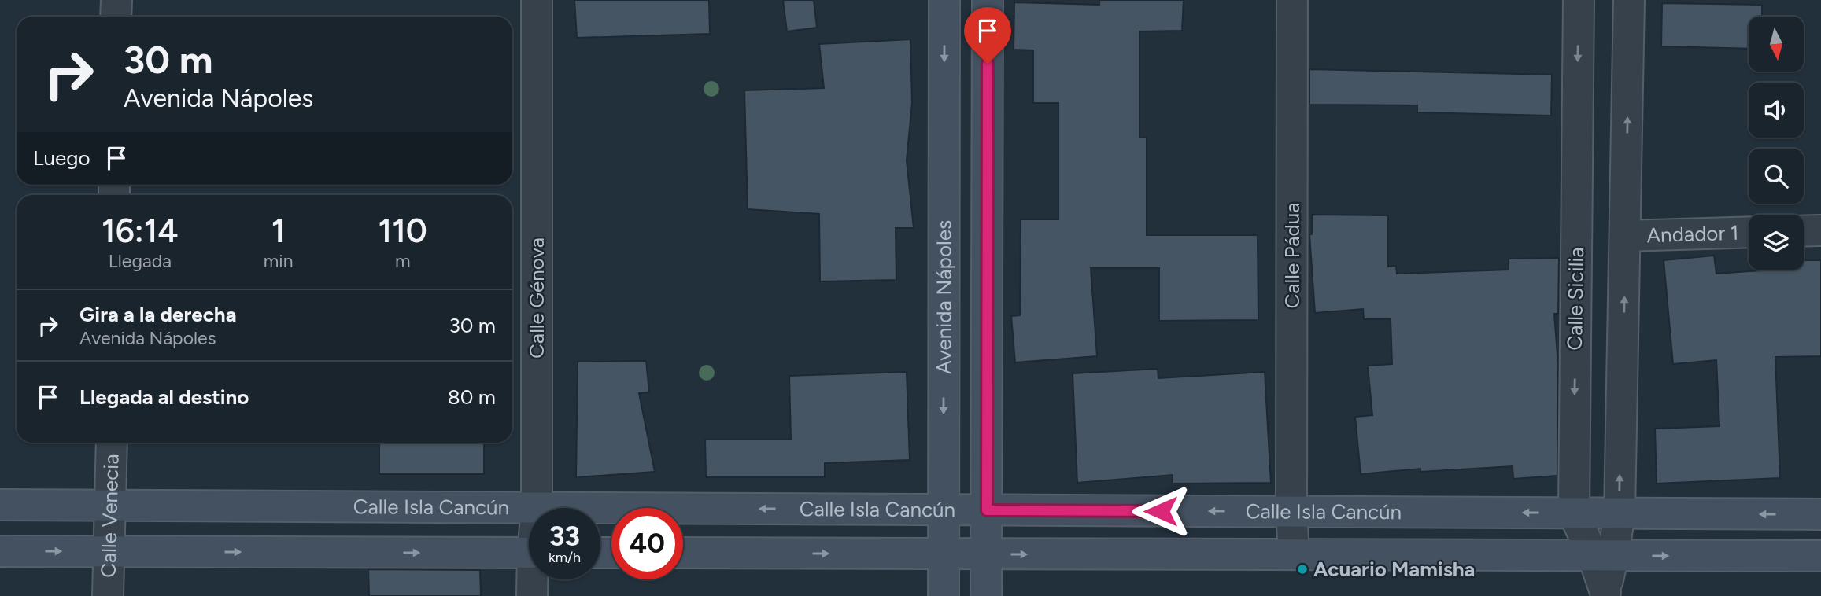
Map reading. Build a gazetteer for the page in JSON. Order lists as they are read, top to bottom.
{
  "streets": {
    "street": [
      "Andador 1",
      "Calle Pádua",
      "Calle Génova",
      "Avenida Nápoles",
      "Calle Sicilia",
      "Calle Isla Cancún",
      "Calle Venecia"
    ]
  },
  "crossings": [
    ["Andador 1", "Calle Sicilia"],
    ["Calle Pádua", "Calle Isla Cancún"],
    ["Calle Génova", "Calle Isla Cancún"],
    ["Avenida Nápoles", "Calle Isla Cancún"],
    ["Calle Sicilia", "Calle Isla Cancún"],
    ["Calle Isla Cancún", "Calle Venecia"]
  ],
  "places": ["Acuario Mamisha"],
  "north": "bottom",
  "page": {
    "turn": ["30 m", "Avenida Nápoles"],
    "then": "Luego",
    "eta": [
      "16:14",
      "Llegada",
      "1",
      "min",
      "110",
      "m"
    ],
    "list": [
      {
        "name": "Gira a la derecha",
        "note": "Avenida Nápoles",
        "value": "30 m"
      },
      {
        "name": "Llegada al destino",
        "value": "80 m"
      }
    ],
    "speed": "33 km/h",
    "limit": "40"
  }
}
